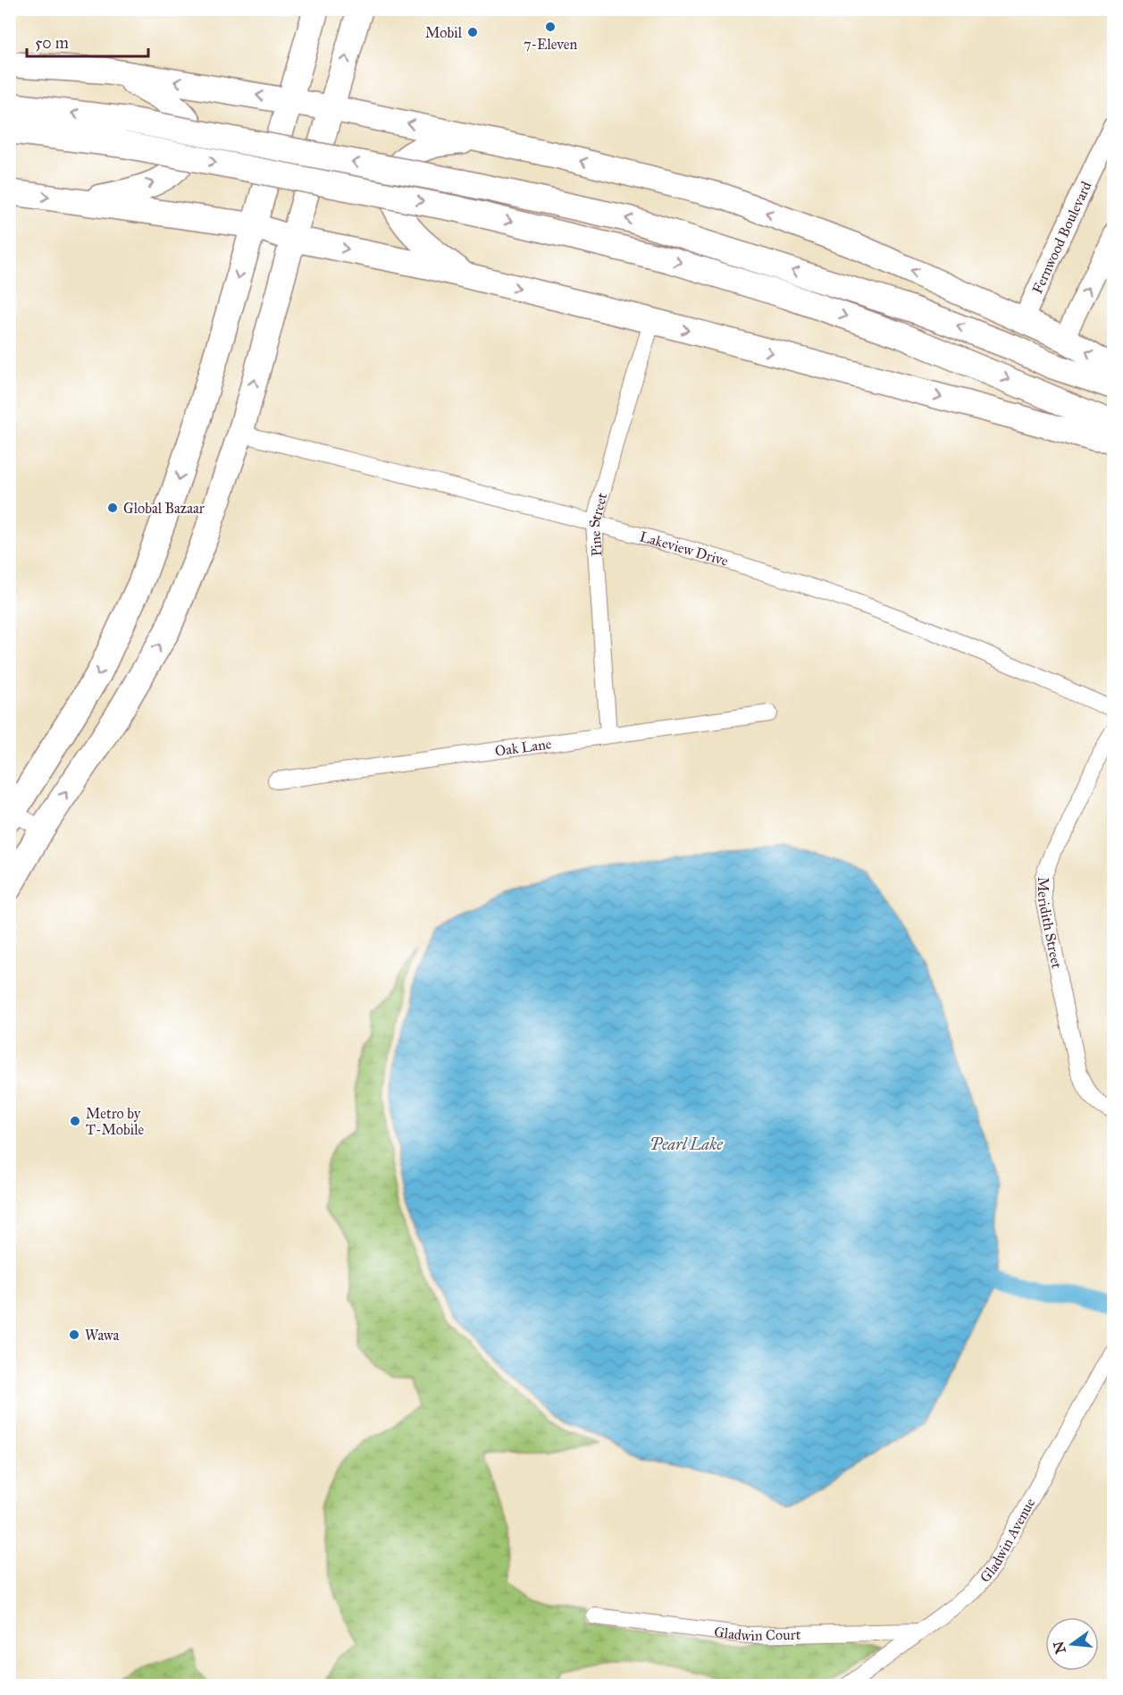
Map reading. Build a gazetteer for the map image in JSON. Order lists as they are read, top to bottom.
{
  "streets": {
    "street": [
      "Fernwood Boulevard",
      "Pine Street",
      "Lakeview Drive",
      "Oak Lane",
      "Meridith Street",
      "Gladwin Avenue",
      "Gladwin Court"
    ]
  },
  "crossings": [
    ["Pine Street", "Lakeview Drive"],
    ["Pine Street", "Oak Lane"],
    ["Gladwin Avenue", "Gladwin Court"]
  ],
  "water": ["Pearl Lake"],
  "places": [
    "7-Eleven",
    "Mobil",
    "Global Bazaar",
    "Metro by T-Mobile",
    "Wawa"
  ],
  "scale_bar": "50 m",
  "north": "left"
}
